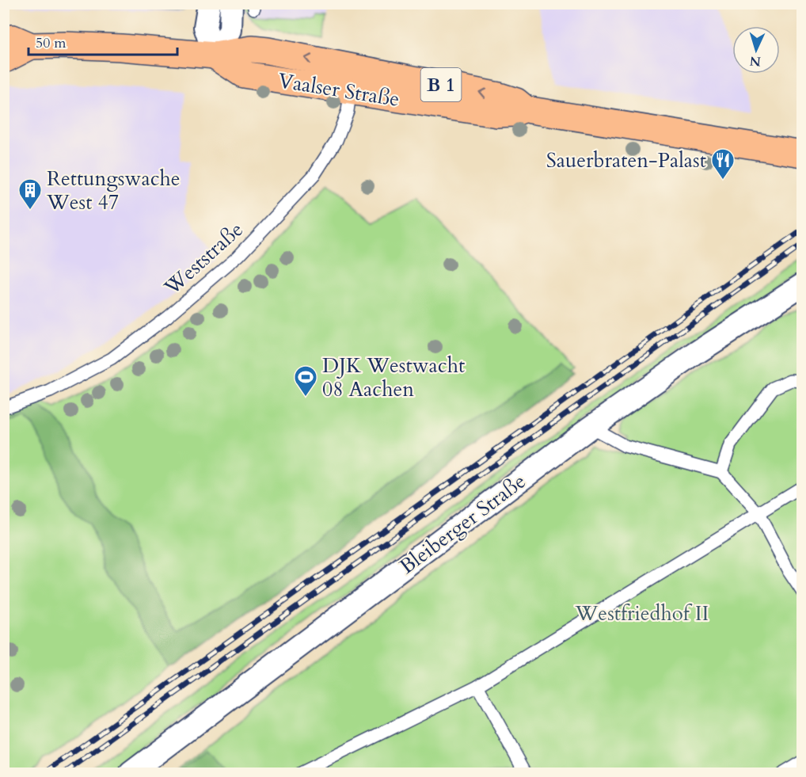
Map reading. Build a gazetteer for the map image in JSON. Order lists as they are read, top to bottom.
{
  "streets": {
    "main road": ["B 1", "Vaalser Straße"],
    "street": ["Bleiberger Straße"],
    "lane": ["Weststraße"]
  },
  "crossings": [
    ["Vaalser Straße", "Weststraße"]
  ],
  "parks": ["Westfriedhof II"],
  "places": {
    "restaurant": ["Sauerbraten-Palast"],
    "building": ["Rettungswache West 47"],
    "sports": ["DJK Westwacht 08 Aachen"]
  },
  "scale_bar": "50 m",
  "north": "bottom"
}
